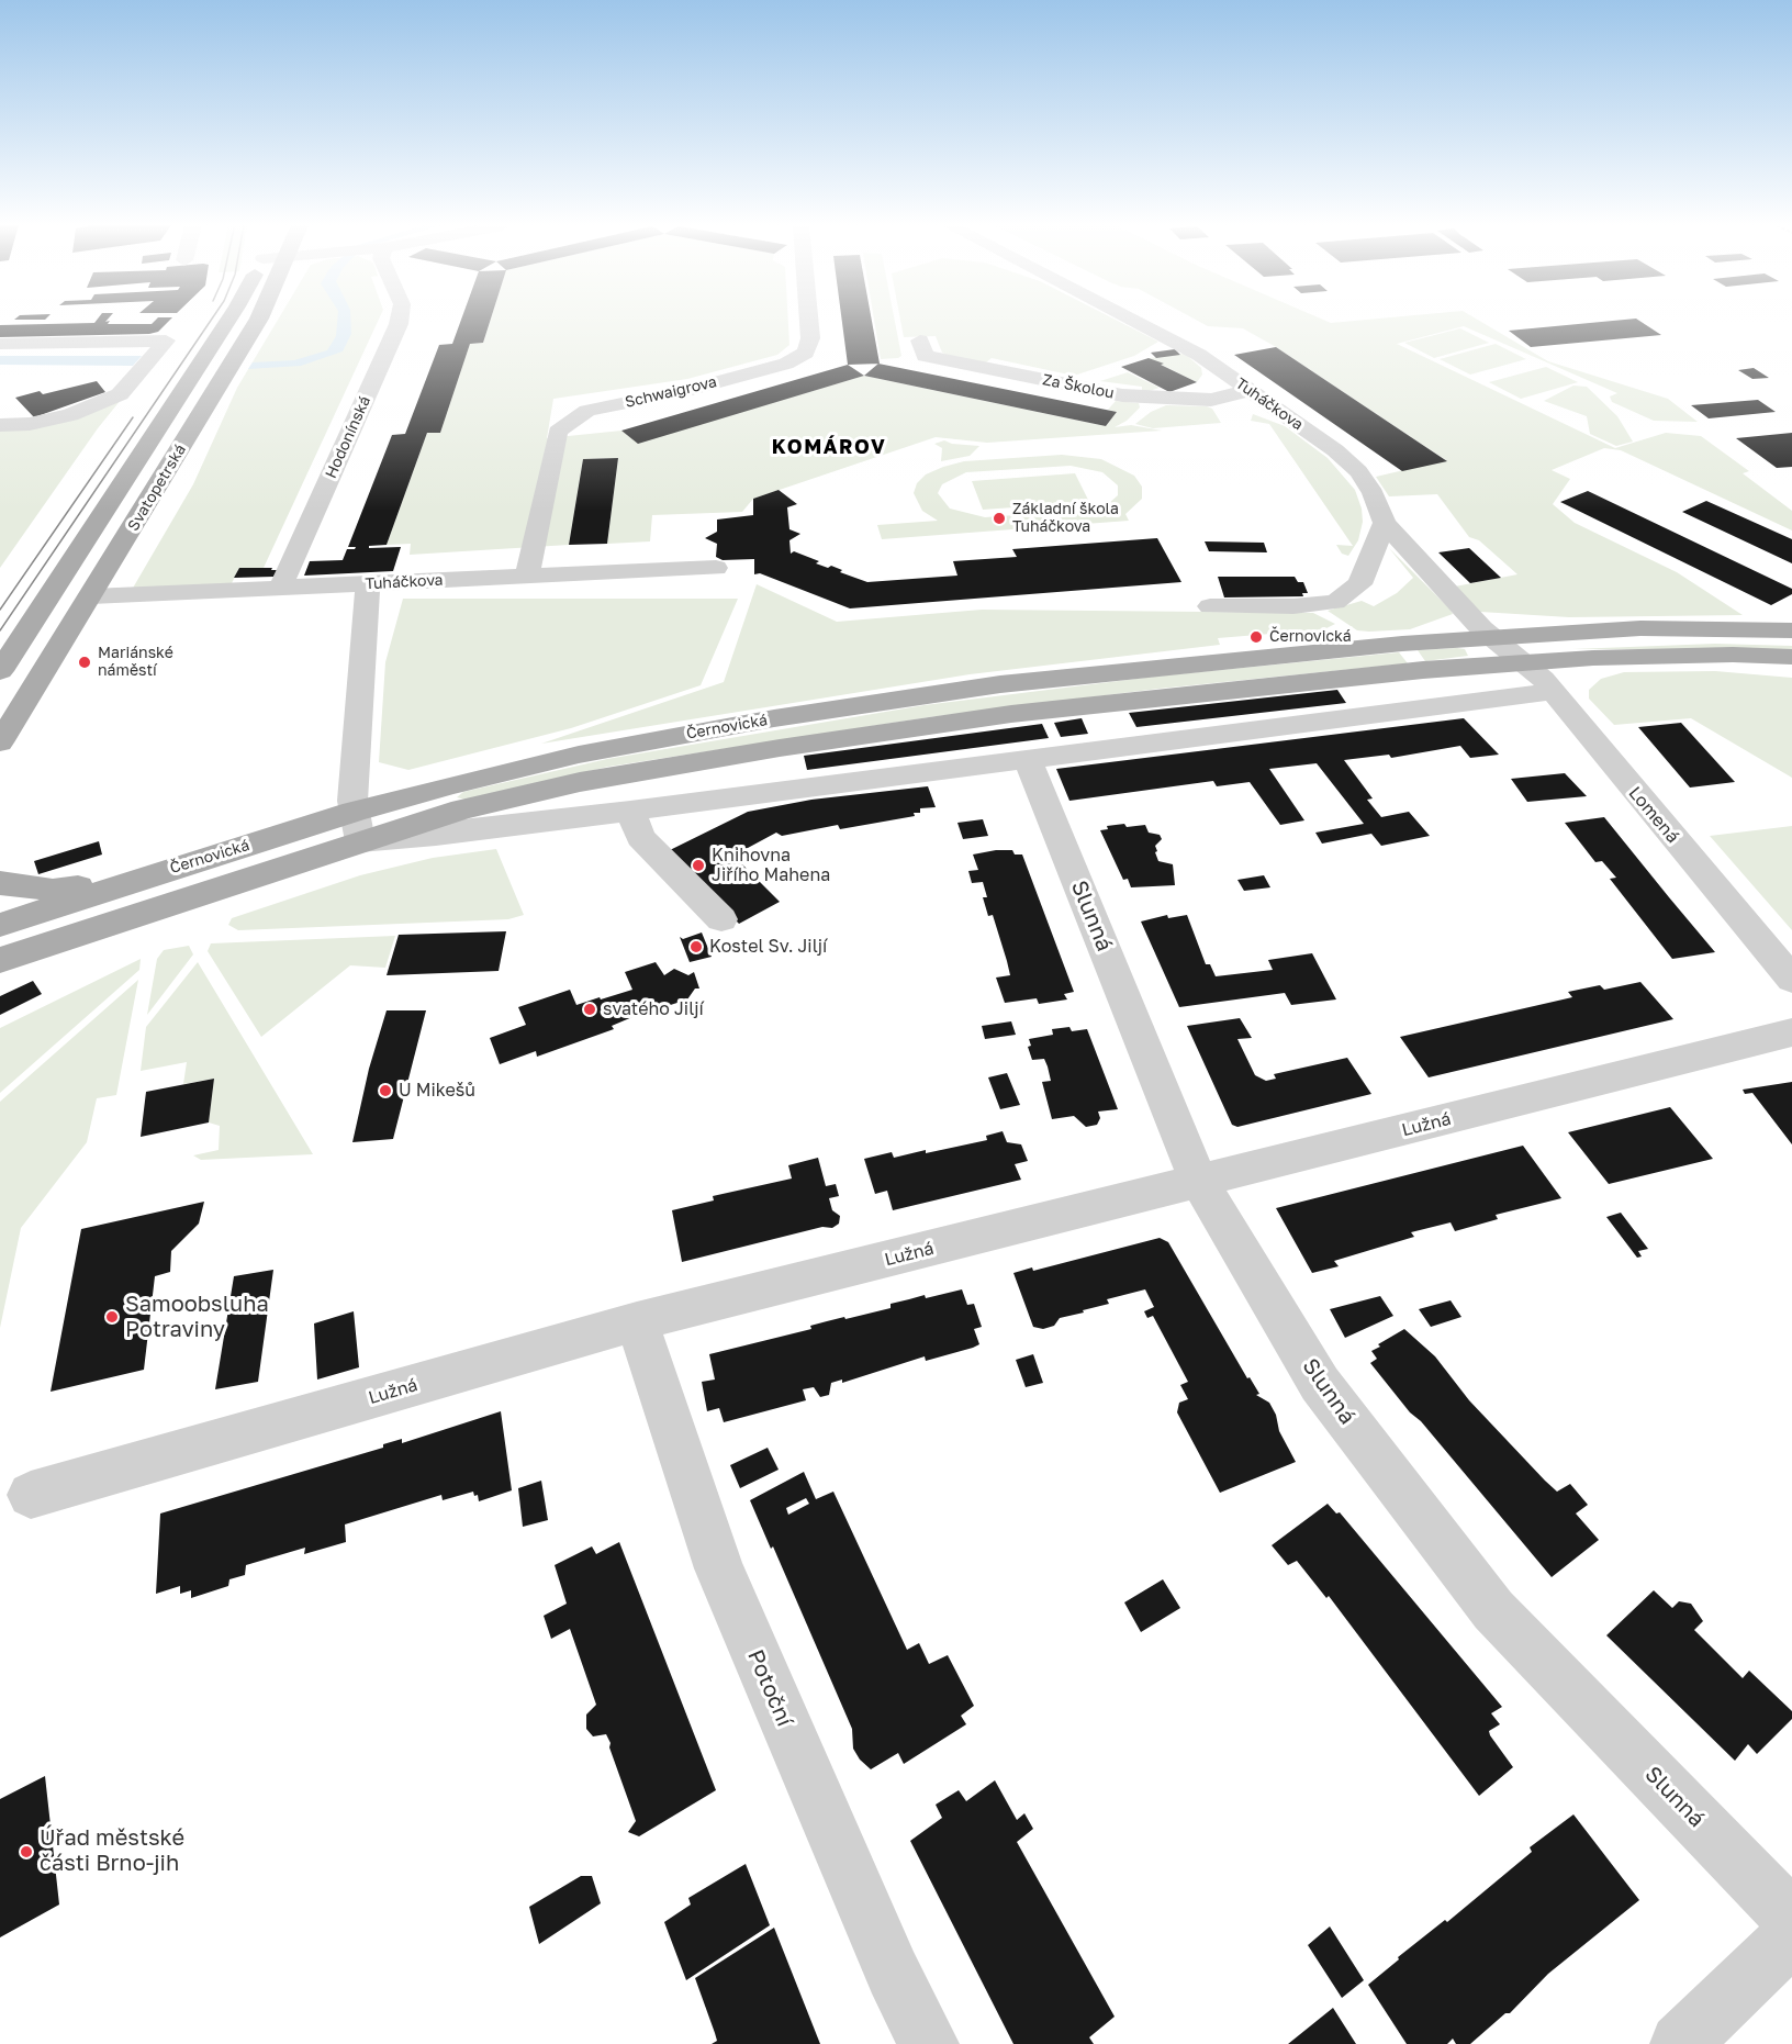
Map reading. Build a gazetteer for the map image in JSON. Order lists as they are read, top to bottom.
{
  "streets": {
    "main road": ["Svatopetrská", "Černovická"],
    "street": [
      "Za Školou",
      "Schwaigrova",
      "Tuháčkova",
      "Hodonínská",
      "Lomená",
      "Slunná",
      "Lužná",
      "Potoční"
    ]
  },
  "crossings": [
    ["Za Školou", "Tuháčkova"],
    ["Schwaigrova", "Tuháčkova"],
    ["Tuháčkova", "Hodonínská"],
    ["Tuháčkova", "Svatopetrská"],
    ["Tuháčkova", "Černovická"],
    ["Tuháčkova", "Lomená"],
    ["Černovická", "Lomená"],
    ["Černovická", "Slunná"],
    ["Slunná", "Lužná"],
    ["Lužná", "Potoční"]
  ],
  "districts": ["KOMÁROV"],
  "places": [
    "Základní škola Tuháčkova",
    "Černovická",
    "Mariánské náměstí",
    "Knihovna Jiřího Mahena",
    "Kostel Sv. Jiljí",
    "svatého Jiljí",
    "U Mikešů",
    "Samoobsluha Potraviny",
    "Úřad městské části Brno-jih"
  ]
}
